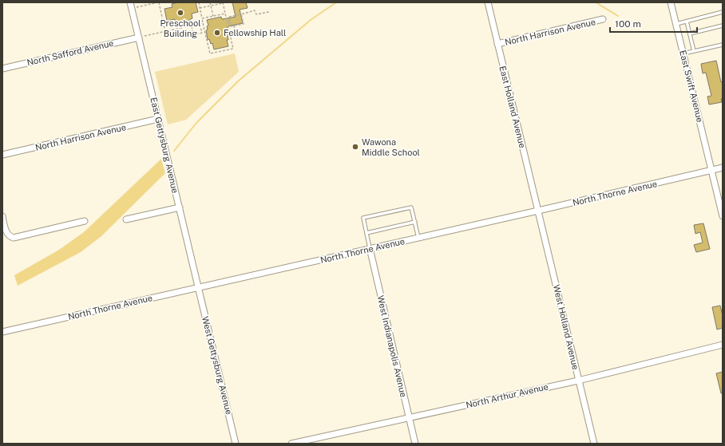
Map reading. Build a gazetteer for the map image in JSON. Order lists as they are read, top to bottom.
{
  "streets": {
    "street": [
      "North Harrison Avenue",
      "North Safford Avenue",
      "East Swift Avenue",
      "East Holland Avenue",
      "East Gettysburg Avenue",
      "North Thorne Avenue",
      "West Holland Avenue",
      "West Indianapolis Avenue",
      "West Gettysburg Avenue",
      "North Arthur Avenue"
    ]
  },
  "crossings": [
    ["North Harrison Avenue", "East Holland Avenue"],
    ["North Harrison Avenue", "East Gettysburg Avenue"],
    ["North Safford Avenue", "East Gettysburg Avenue"],
    ["East Swift Avenue", "North Thorne Avenue"],
    ["East Holland Avenue", "North Thorne Avenue"],
    ["East Holland Avenue", "West Holland Avenue"],
    ["East Gettysburg Avenue", "North Thorne Avenue"],
    ["East Gettysburg Avenue", "West Gettysburg Avenue"],
    ["North Thorne Avenue", "West Holland Avenue"],
    ["North Thorne Avenue", "West Indianapolis Avenue"],
    ["North Thorne Avenue", "West Gettysburg Avenue"],
    ["West Holland Avenue", "North Arthur Avenue"],
    ["West Indianapolis Avenue", "North Arthur Avenue"]
  ],
  "places": ["Preschool Building", "Fellowship Hall", "Wawona Middle School"],
  "scale_bar": "100 m"
}
